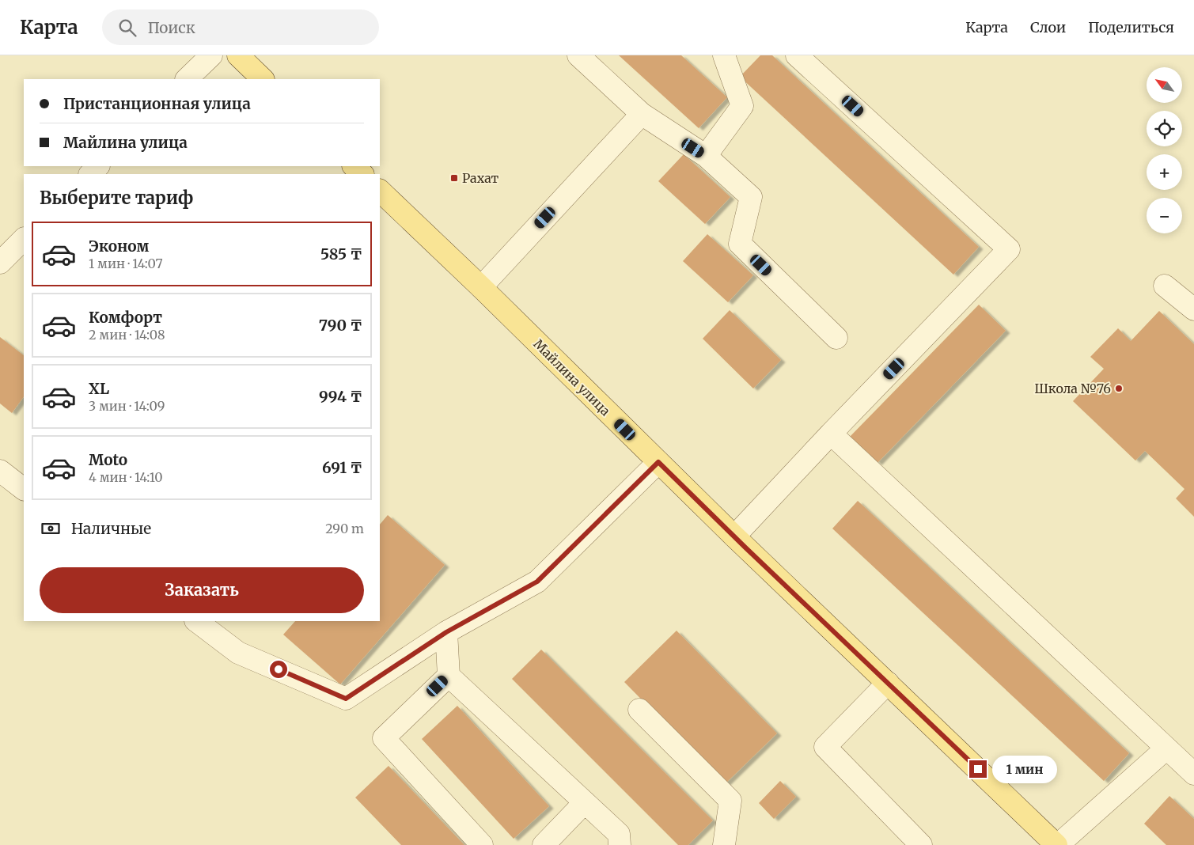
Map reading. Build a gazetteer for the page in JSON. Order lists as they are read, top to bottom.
{
  "streets": {
    "main road": ["Майлина улица"]
  },
  "places": {
    "transit": ["Рахат"],
    "other": ["Школа №76"]
  },
  "north": "top left",
  "page": {
    "header": "Карта",
    "search": "Поиск",
    "nav": ["Карта", "Слои", "Поделиться"],
    "map_buttons": ["+", "−"],
    "banner": ["Пристанционная улица", "Майлина улица"],
    "heading": "Выберите тариф",
    "list": [
      {
        "name": "Эконом",
        "note": "1 мин · 14:07",
        "value": "585 ₸"
      },
      {
        "name": "Комфорт",
        "note": "2 мин · 14:08",
        "value": "790 ₸"
      },
      {
        "name": "XL",
        "note": "3 мин · 14:09",
        "value": "994 ₸"
      },
      {
        "name": "Moto",
        "note": "4 мин · 14:10",
        "value": "691 ₸"
      }
    ],
    "pay": ["Наличные", "290 m"],
    "buttons": "Заказать",
    "bubble": "1 мин"
  }
}
